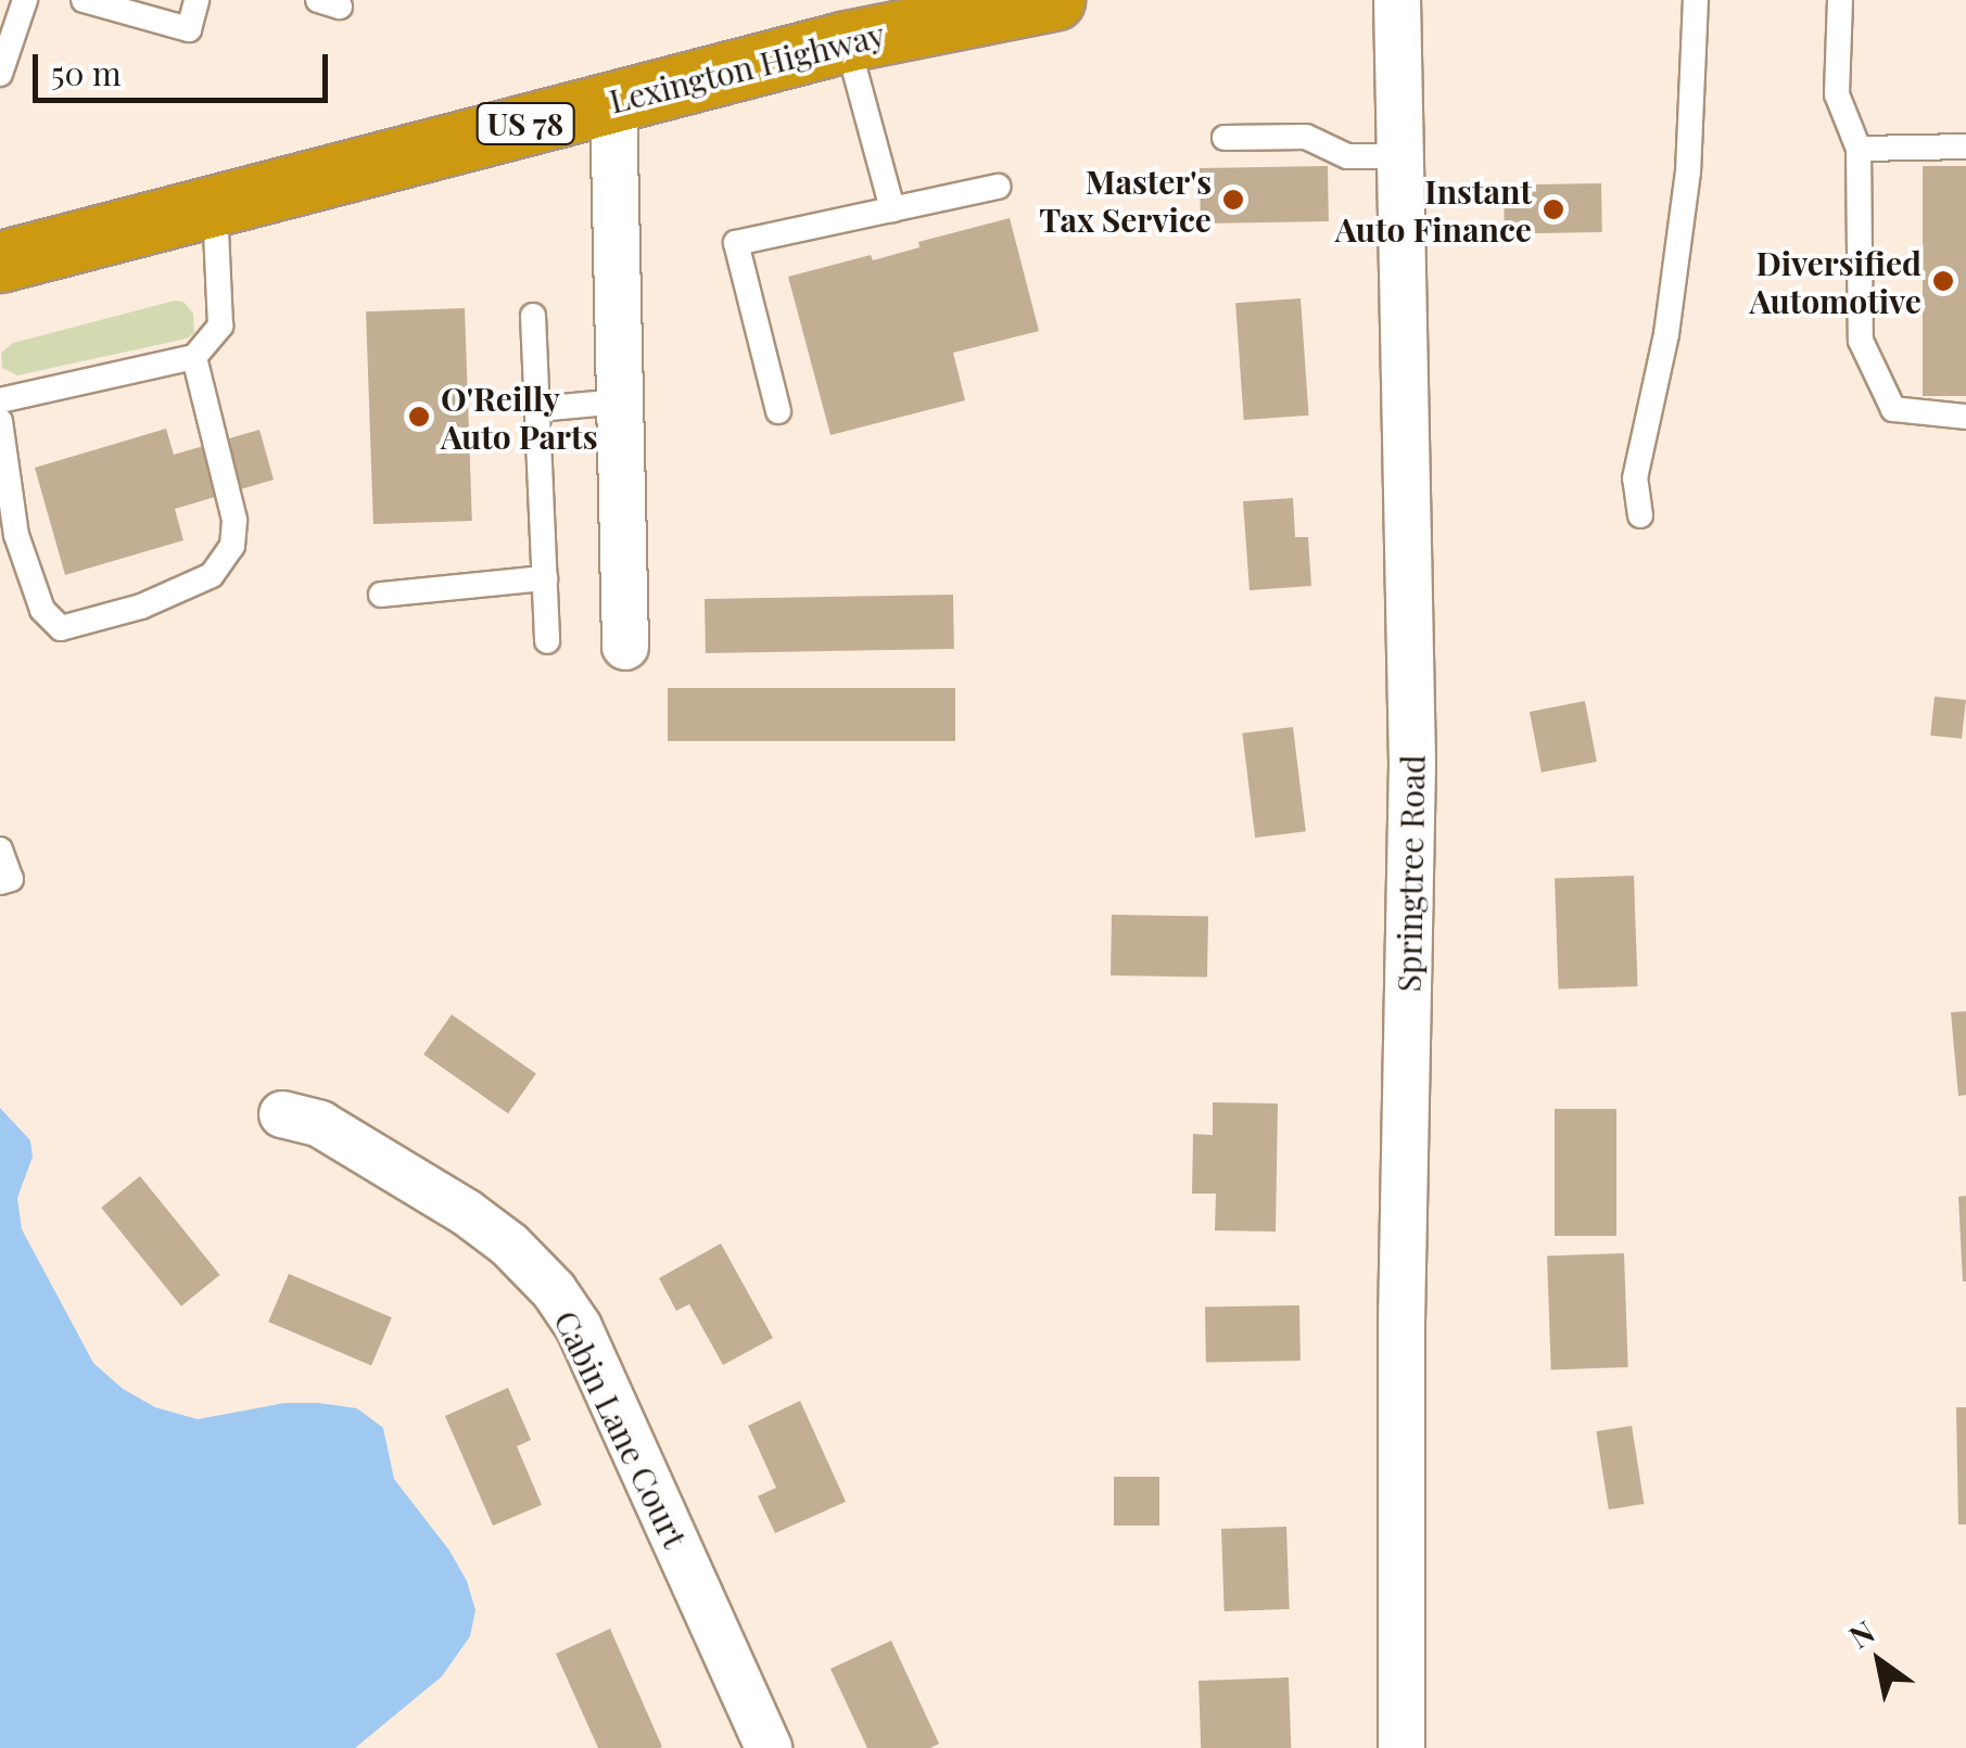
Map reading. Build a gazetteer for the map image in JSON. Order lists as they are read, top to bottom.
{
  "streets": {
    "highway": ["Lexington Highway", "US 78"],
    "street": ["Springtree Road", "Cabin Lane Court"]
  },
  "places": [
    "Master's Tax Service",
    "Instant Auto Finance",
    "Diversified Automotive",
    "O'Reilly Auto Parts"
  ],
  "scale_bar": "50 m",
  "north": "top left"
}
